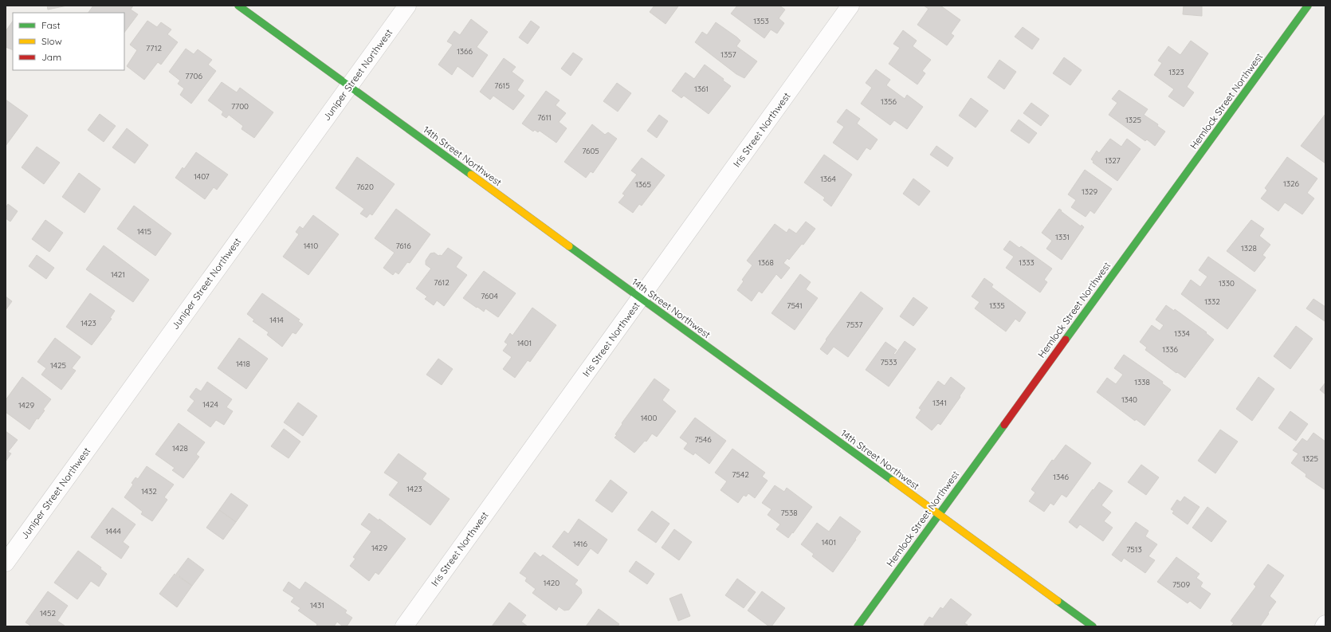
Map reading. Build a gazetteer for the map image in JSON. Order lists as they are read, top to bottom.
{
  "streets": {
    "street": [
      "Juniper Street Northwest",
      "Hemlock Street Northwest",
      "Iris Street Northwest",
      "14th Street Northwest"
    ]
  },
  "crossings": [
    ["Juniper Street Northwest", "14th Street Northwest"],
    ["Hemlock Street Northwest", "14th Street Northwest"],
    ["Iris Street Northwest", "14th Street Northwest"]
  ],
  "house_numbers": [
    "1353",
    "7712",
    "1366",
    "1357",
    "1323",
    "7706",
    "7615",
    "1361",
    "1356",
    "7700",
    "7611",
    "1325",
    "7605",
    "1327",
    "1407",
    "1364",
    "1326",
    "1365",
    "7620",
    "1329",
    "1415",
    "1331",
    "1410",
    "7616",
    "1328",
    "1368",
    "1333",
    "1421",
    "7612",
    "1330",
    "7604",
    "1332",
    "7541",
    "1335",
    "1414",
    "1423",
    "7537",
    "1334",
    "1401",
    "1336",
    "7533",
    "1418",
    "1425",
    "1338",
    "1340",
    "1341",
    "1424",
    "1429",
    "1400",
    "7546",
    "1428",
    "1325",
    "7542",
    "1346",
    "1423",
    "1432",
    "7538",
    "1444",
    "1401",
    "1416",
    "1429",
    "7513",
    "1420",
    "7509",
    "1431",
    "1452"
  ],
  "legend": ["Fast", "Slow", "Jam"]
}
